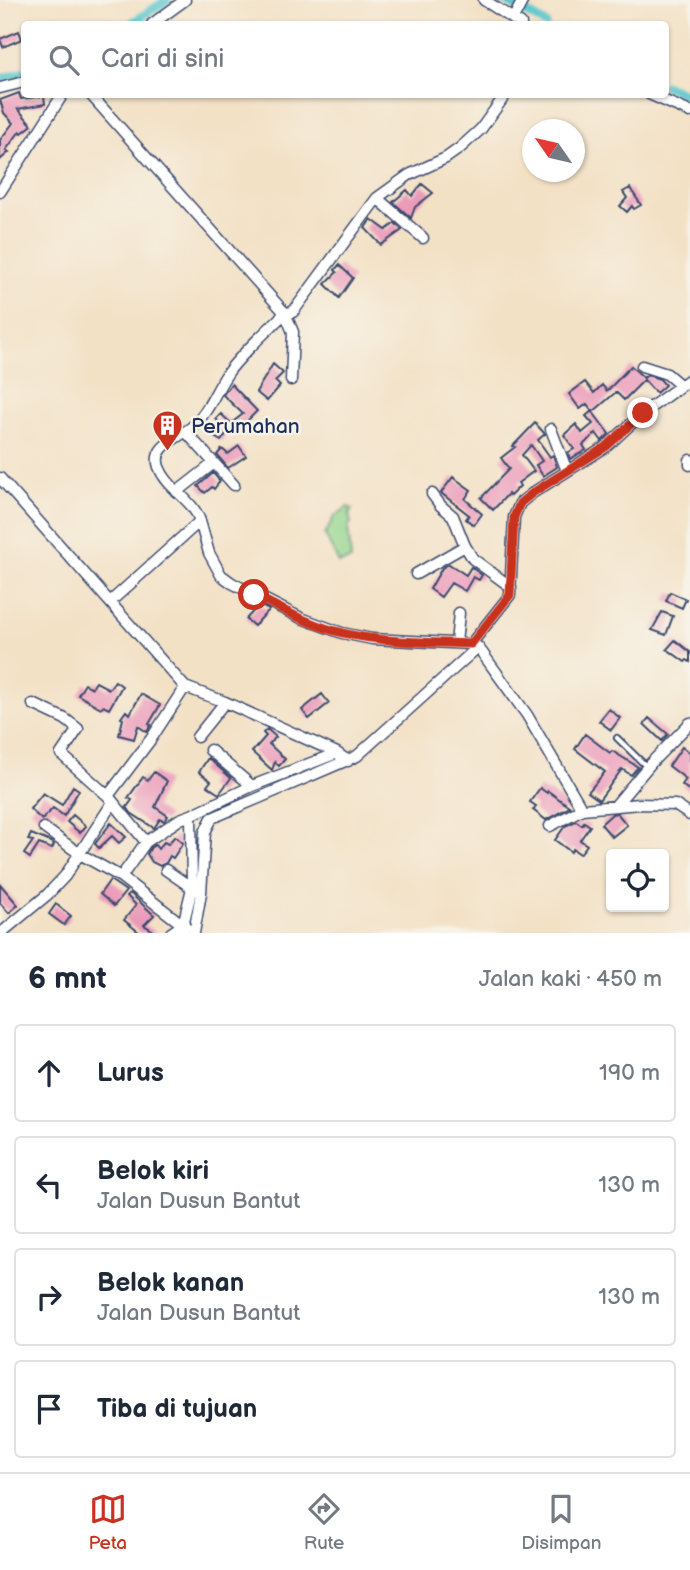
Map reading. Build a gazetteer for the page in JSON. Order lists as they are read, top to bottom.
{
  "places": {
    "building": ["Perumahan"]
  },
  "north": "top left",
  "page": {
    "search": "Cari di sini",
    "heading": ["6 mnt", "Jalan kaki · 450 m"],
    "list": [
      ["Lurus", "190 m"],
      ["Belok kiri", "Jalan Dusun Bantut", "130 m"],
      ["Belok kanan", "Jalan Dusun Bantut", "130 m"],
      "Tiba di tujuan"
    ],
    "nav": ["Peta", "Rute", "Disimpan"]
  }
}
